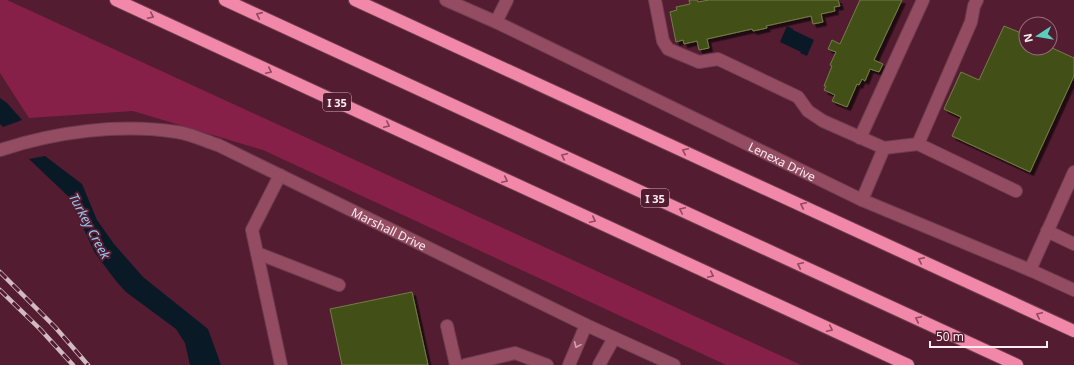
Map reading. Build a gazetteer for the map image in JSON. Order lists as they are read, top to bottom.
{
  "streets": {
    "highway": ["I 35"],
    "street": ["Lenexa Drive", "Marshall Drive"]
  },
  "water": ["Turkey Creek"],
  "scale_bar": "50 m",
  "north": "left"
}
